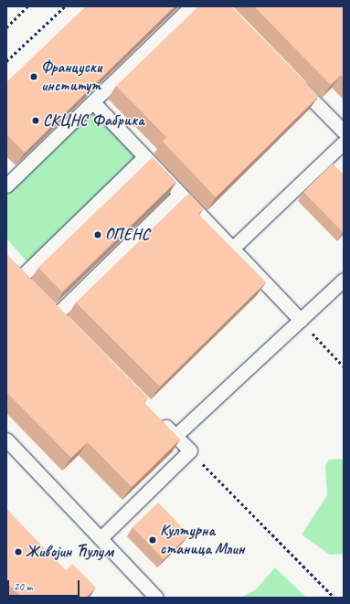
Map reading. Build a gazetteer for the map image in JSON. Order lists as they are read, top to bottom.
{
  "places": [
    "Француски институт",
    "СКЦНС Фабрика",
    "ОПЕНС",
    "Културна станица Млин",
    "Живојин Ћулум"
  ],
  "scale_bar": "20 m"
}
